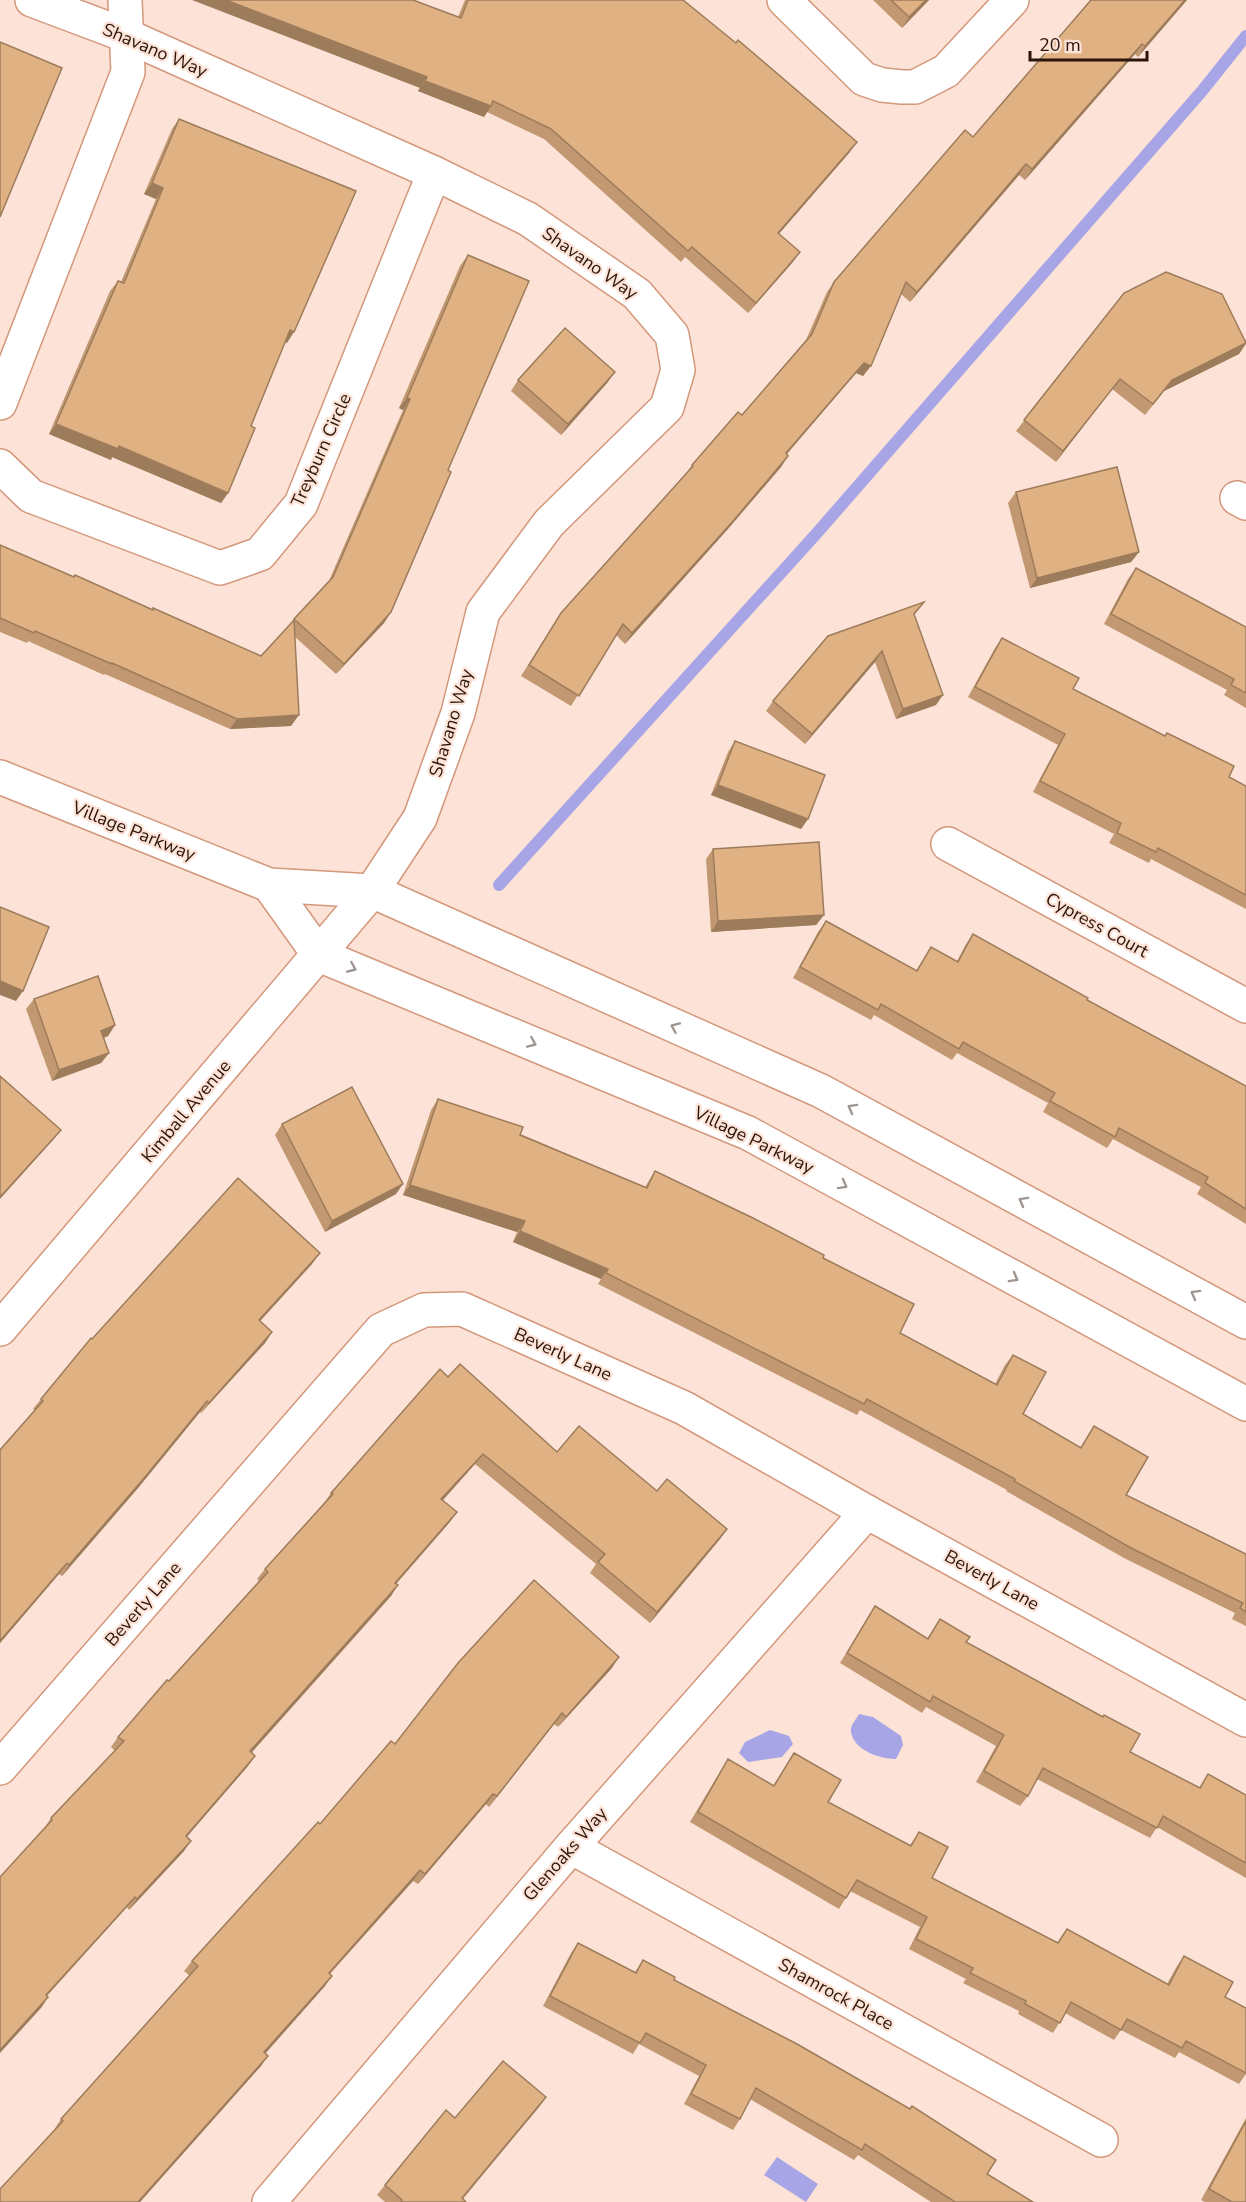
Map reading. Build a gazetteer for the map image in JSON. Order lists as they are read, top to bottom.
{
  "streets": {
    "street": [
      "Shavano Way",
      "Treyburn Circle",
      "Village Parkway",
      "Cypress Court",
      "Kimball Avenue",
      "Beverly Lane",
      "Glenoaks Way",
      "Shamrock Place"
    ]
  },
  "crossings": [
    ["Shavano Way", "Treyburn Circle"],
    ["Shavano Way", "Village Parkway"],
    ["Shavano Way", "Kimball Avenue"],
    ["Village Parkway", "Kimball Avenue"],
    ["Beverly Lane", "Glenoaks Way"],
    ["Glenoaks Way", "Shamrock Place"]
  ],
  "scale_bar": "20 m"
}
